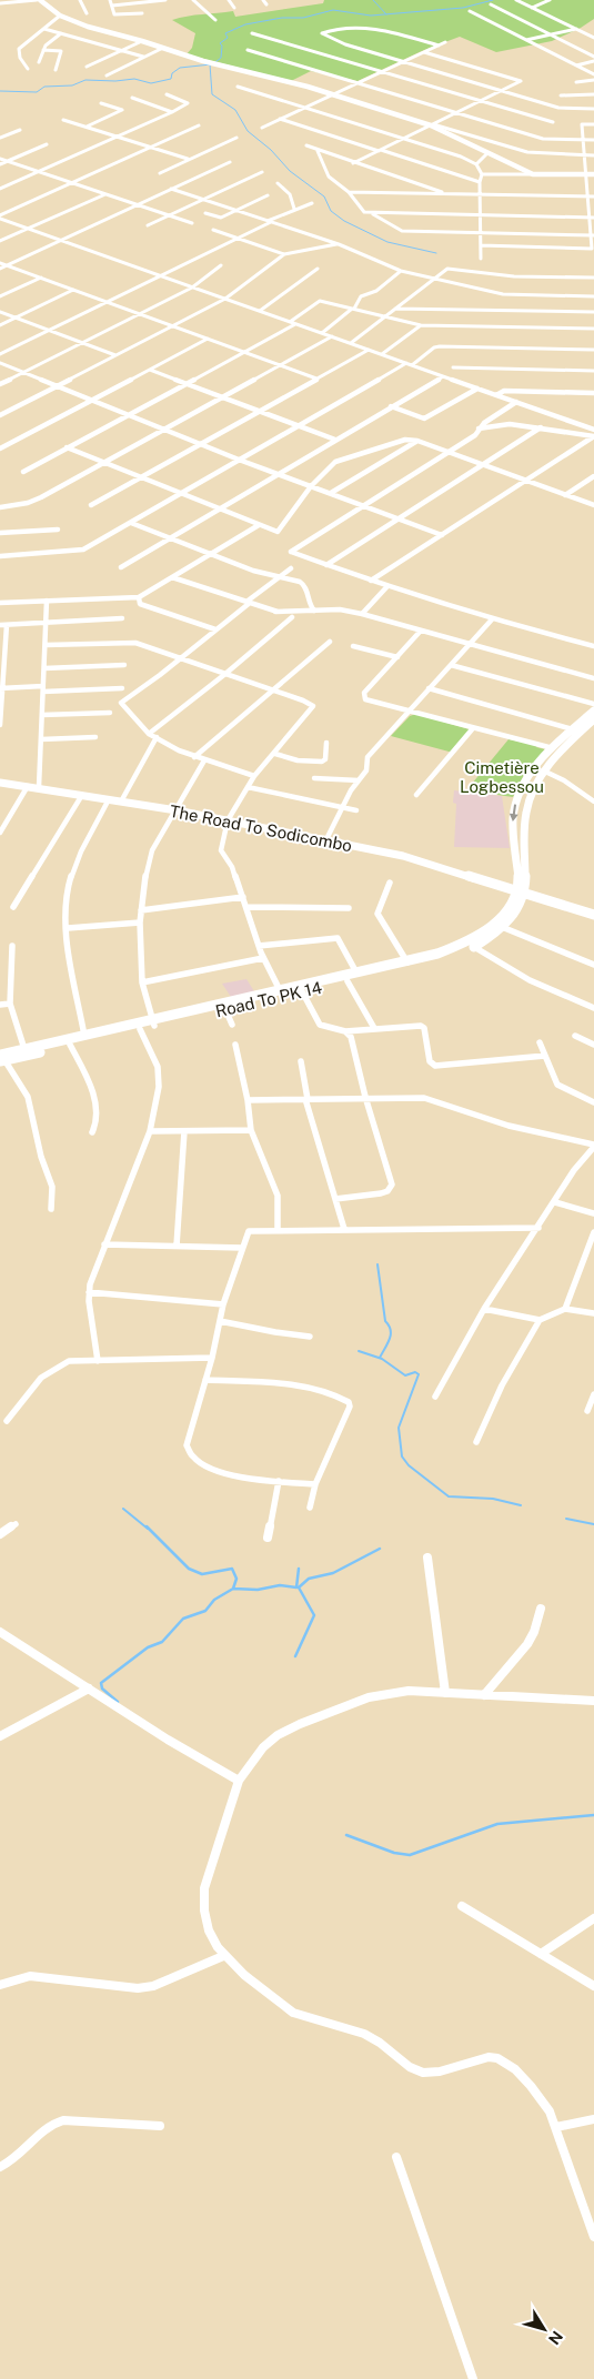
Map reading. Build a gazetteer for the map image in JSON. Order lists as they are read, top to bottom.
{
  "streets": {
    "main road": ["The Road To Sodicombo", "Road To PK 14"]
  },
  "parks": ["Cimetière Logbessou"],
  "north": "bottom right"
}
